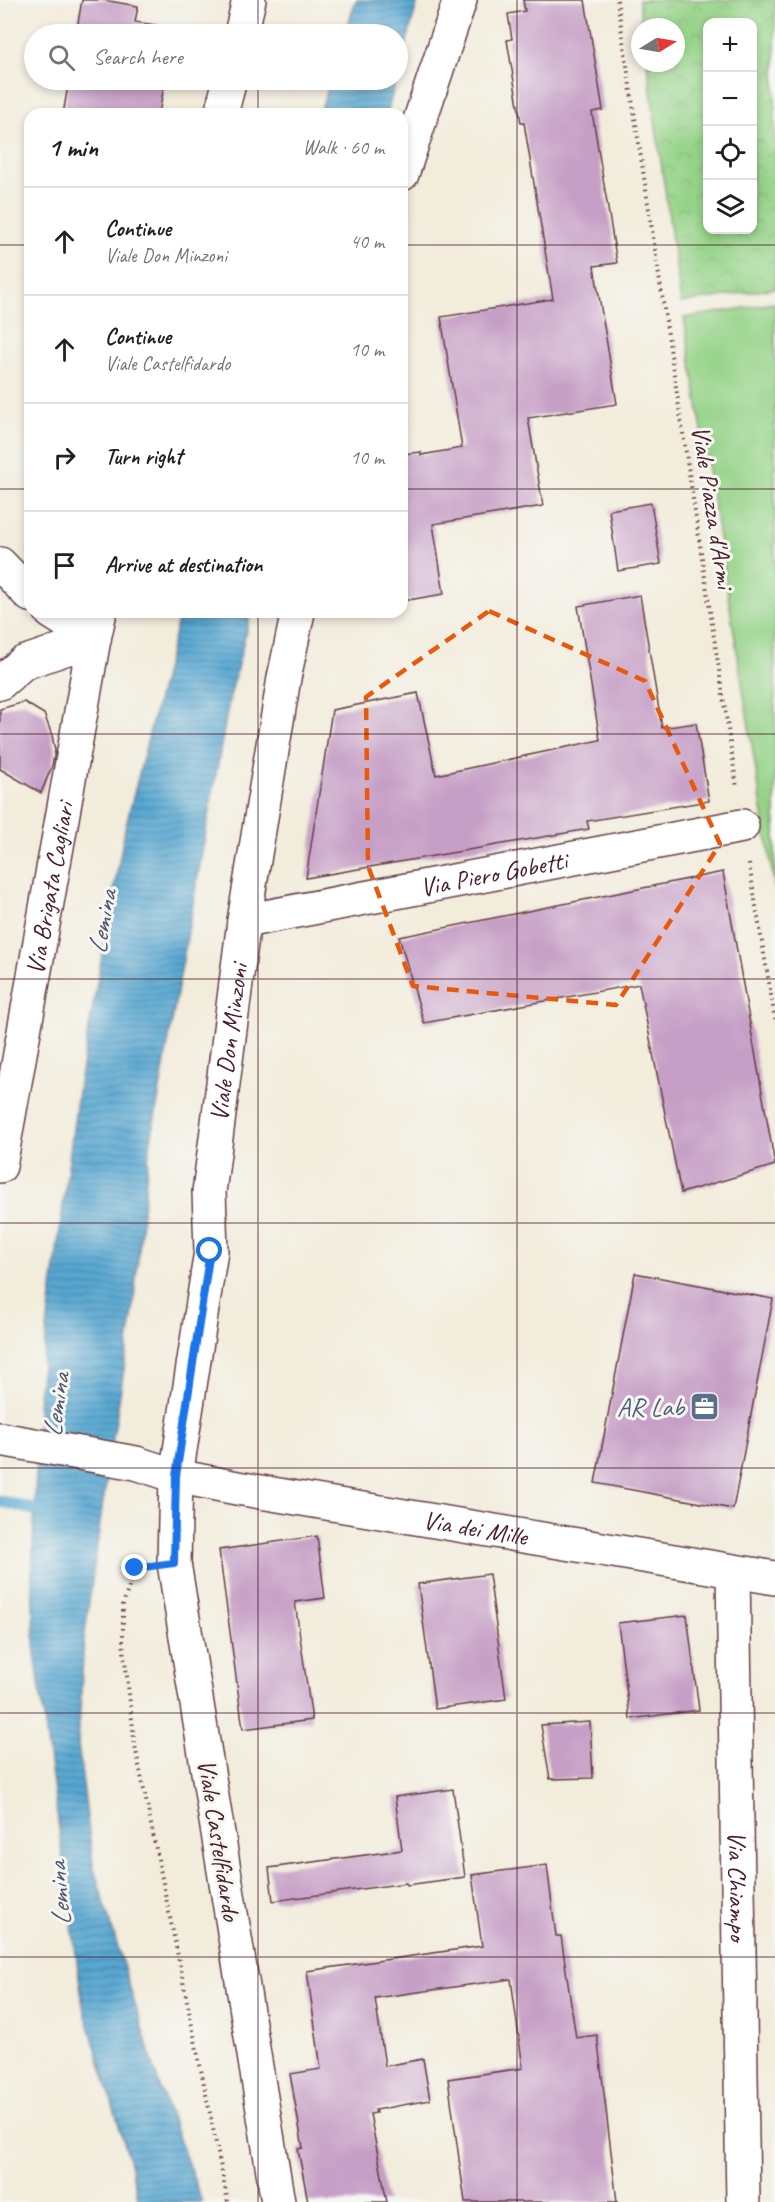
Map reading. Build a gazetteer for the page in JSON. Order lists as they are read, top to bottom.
{
  "streets": {
    "street": [
      "Via Piero Gobetti",
      "Via Brigata Cagliari",
      "Viale Don Minzoni",
      "Via dei Mille",
      "Viale Castelfidardo",
      "Via Chiampo"
    ],
    "path": ["Viale Piazza d'Armi"]
  },
  "crossings": [
    ["Viale Piazza d'Armi", "Via Piero Gobetti"],
    ["Via Piero Gobetti", "Viale Don Minzoni"],
    ["Viale Don Minzoni", "Via dei Mille"],
    ["Viale Don Minzoni", "Viale Castelfidardo"],
    ["Via dei Mille", "Viale Castelfidardo"],
    ["Via dei Mille", "Via Chiampo"]
  ],
  "water": ["Lemina"],
  "places": {
    "office": ["AR Lab"]
  },
  "north": "right",
  "page": {
    "map_buttons": ["+", "−"],
    "search": "Search here",
    "heading": ["1 min", "Walk · 60 m"],
    "list": [
      ["Continue", "Viale Don Minzoni", "40 m"],
      ["Continue", "Viale Castelfidardo", "10 m"],
      ["Turn right", "10 m"],
      "Arrive at destination"
    ]
  }
}
